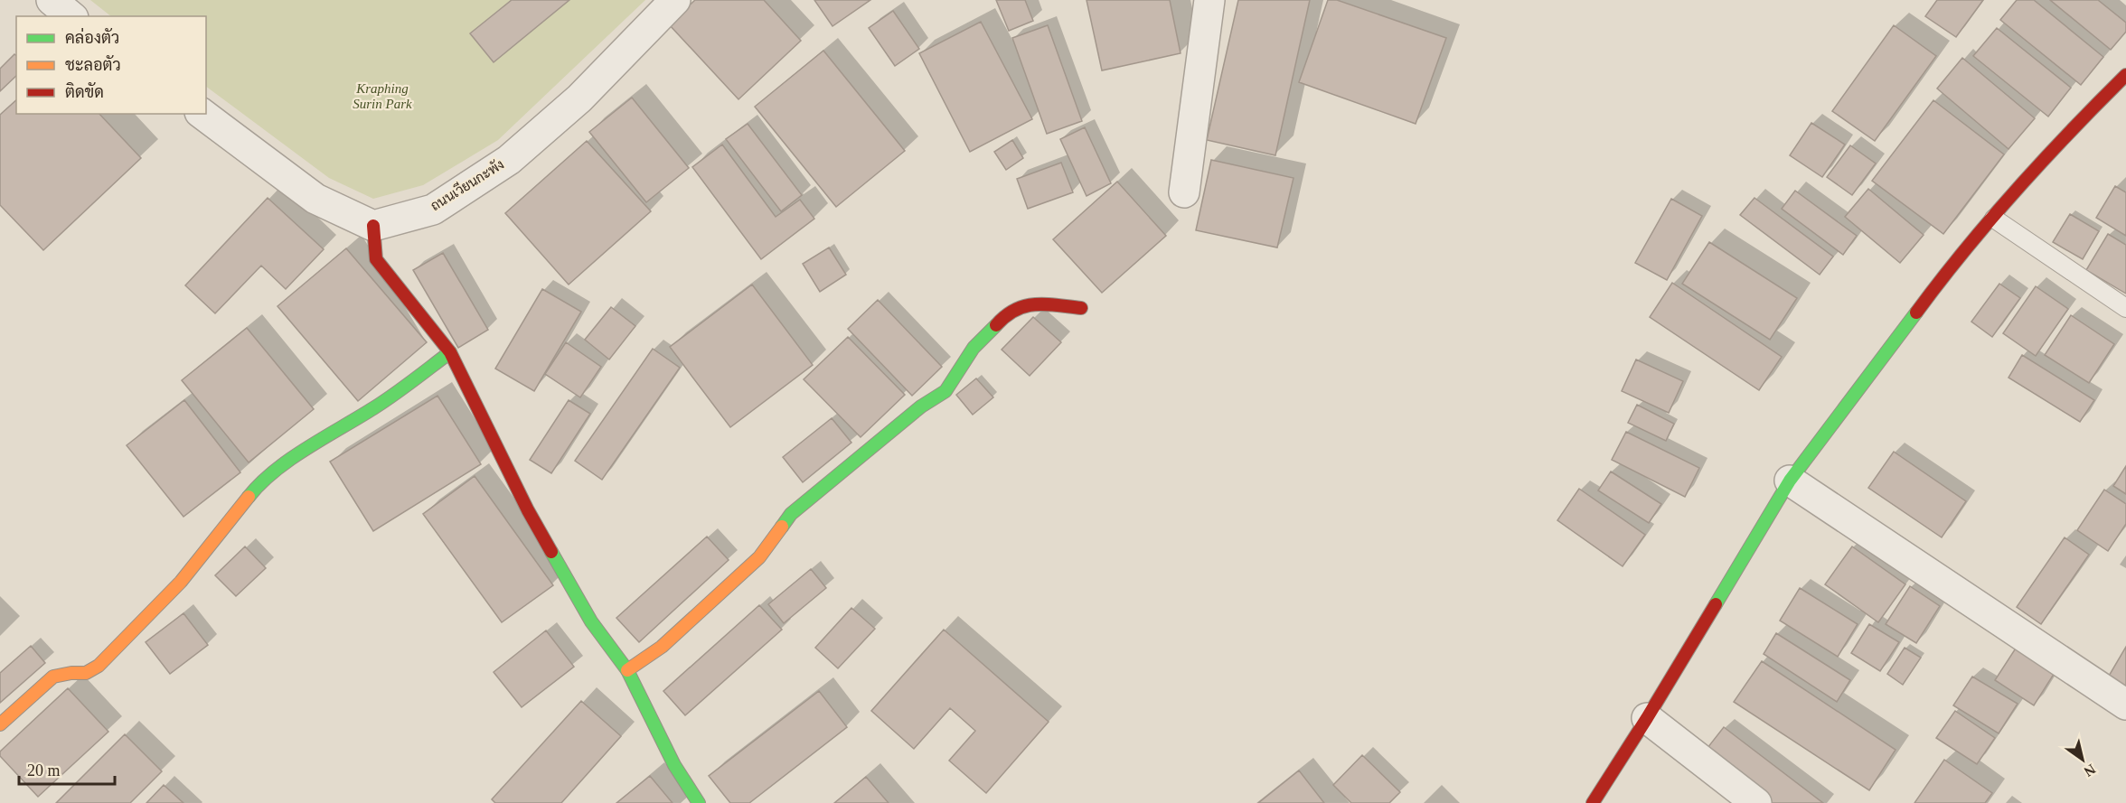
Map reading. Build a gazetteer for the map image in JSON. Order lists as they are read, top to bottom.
{
  "streets": {
    "street": ["ถนนเวียนกะพัง"]
  },
  "parks": ["Kraphing Surin Park"],
  "legend": ["คล่องตัว", "ชะลอตัว", "ติดขัด"],
  "scale_bar": "20 m",
  "north": "bottom right"
}
